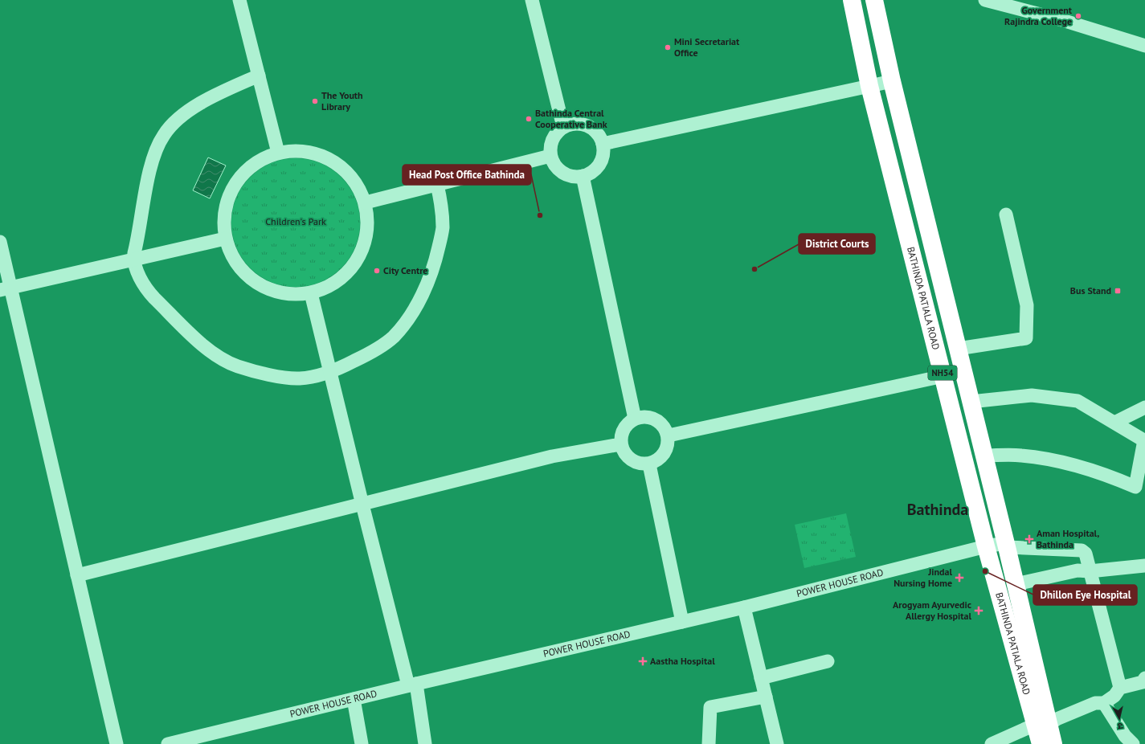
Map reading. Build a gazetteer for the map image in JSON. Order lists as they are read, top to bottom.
{
  "streets": {
    "highway": ["BATHINDA PATIALA ROAD", "NH54"],
    "street": ["POWER HOUSE ROAD"]
  },
  "crossings": [
    ["BATHINDA PATIALA ROAD", "NH54"],
    ["BATHINDA PATIALA ROAD", "POWER HOUSE ROAD"],
    ["NH54", "POWER HOUSE ROAD"]
  ],
  "districts": ["Bathinda"],
  "parks": ["Children's Park"],
  "places": {
    "other": [
      "Government Rajindra College",
      "Mini Secretariat Office",
      "The Youth Library",
      "Bathinda Central Cooperative Bank",
      "Head Post Office Bathinda",
      "District Courts",
      "City Centre",
      "Dhillon Eye Hospital"
    ],
    "transit": ["Bus Stand"],
    "health": [
      "Aman Hospital, Bathinda",
      "Jindal Nursing Home",
      "Arogyam Ayurvedic Allergy Hospital",
      "Aastha Hospital"
    ]
  },
  "north": "bottom"
}
